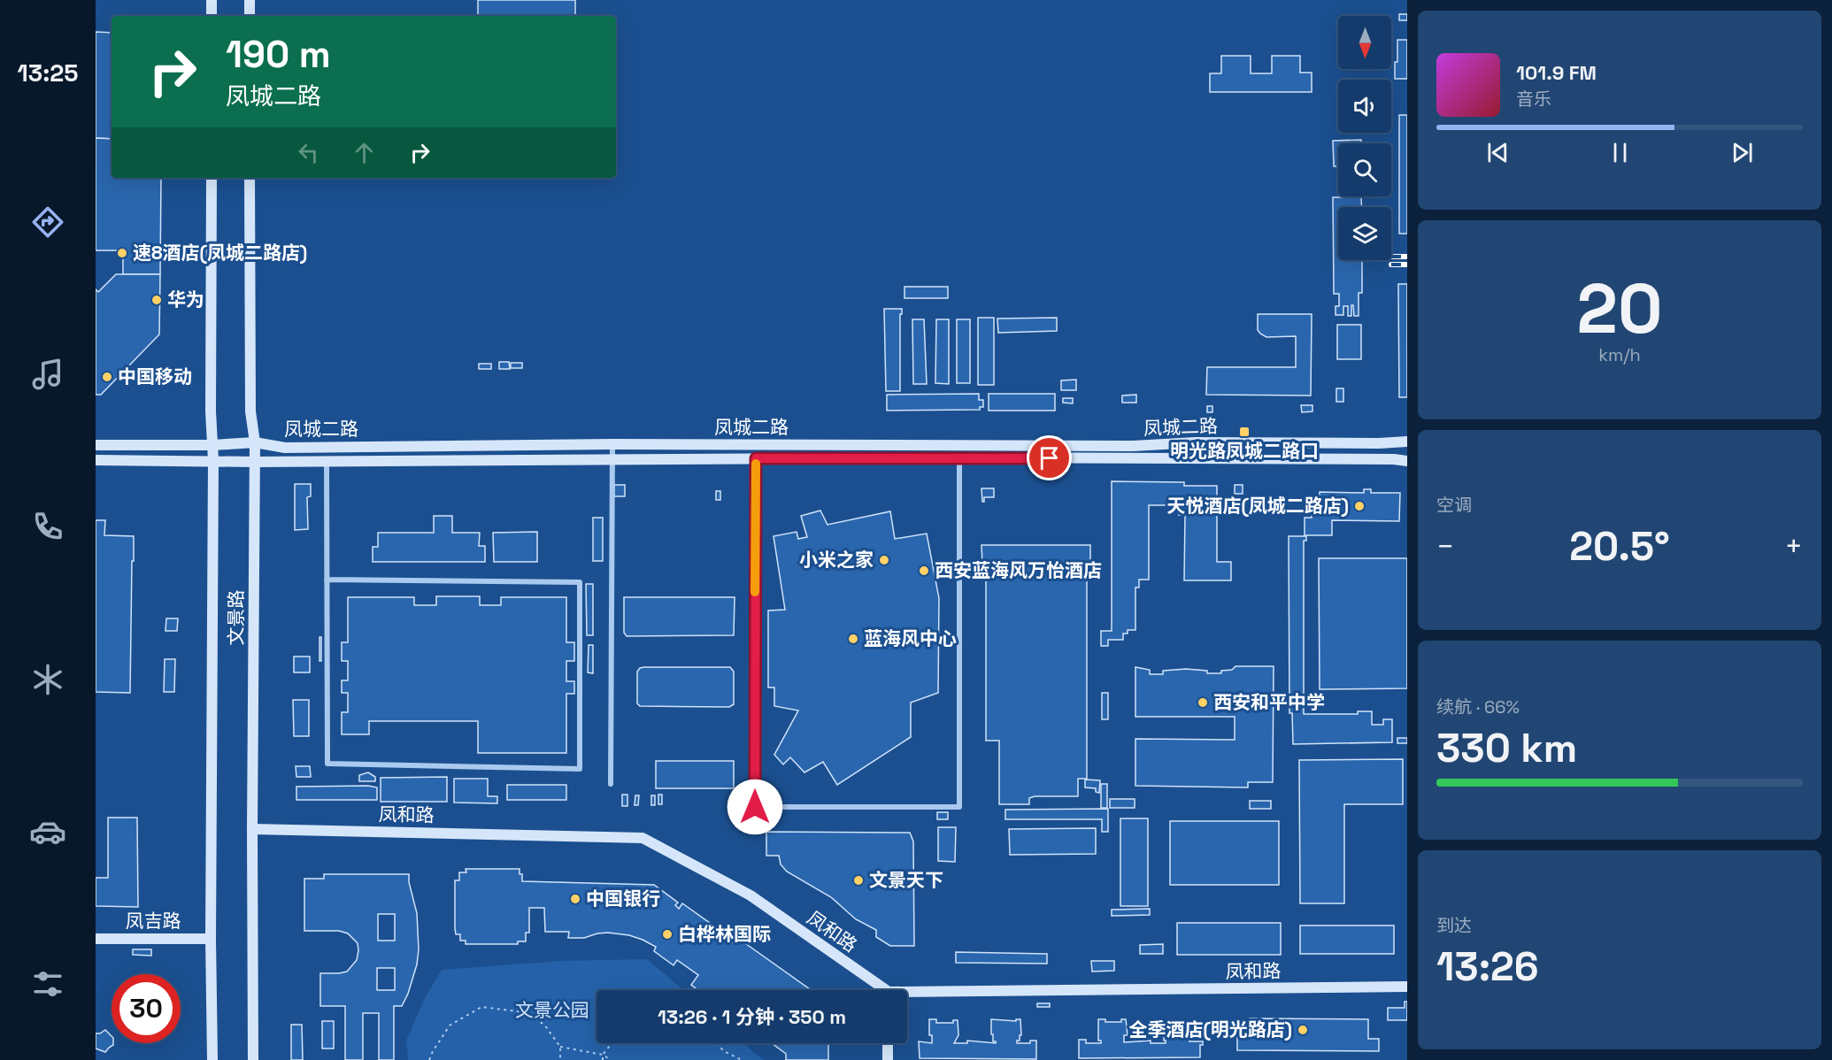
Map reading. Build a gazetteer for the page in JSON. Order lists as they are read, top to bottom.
{
  "streets": {
    "main road": [
      "凤城二路",
      "文景路",
      "凤和路",
      "凤吉路"
    ]
  },
  "crossings": [
    ["凤城二路", "文景路"],
    ["文景路", "凤和路"],
    ["文景路", "凤吉路"]
  ],
  "parks": ["文景公园"],
  "places": {
    "other": [
      "速8酒店(凤城二路店)",
      "华为",
      "中国移动",
      "天悦酒店(凤城二路店)",
      "小米之家",
      "西安蓝海风万怡酒店",
      "蓝海风中心",
      "西安和平中学",
      "文景天下",
      "中国银行",
      "白桦林国际",
      "全季酒店(明光路店)"
    ],
    "transit": ["明光路凤城二路口"]
  },
  "north": "bottom",
  "page": {
    "tabs": "13:25",
    "turn": ["190 m", "凤城二路"],
    "song": ["101.9 FM", "音乐"],
    "tile": [
      ["20", "km/h"],
      "空调",
      ["续航 · 66%", "330 km"],
      ["到达", "13:26"]
    ],
    "heat": ["−", "20.5°", "+"],
    "limit": "30",
    "trip": "13:26 · 1 分钟 · 350 m"
  }
}
